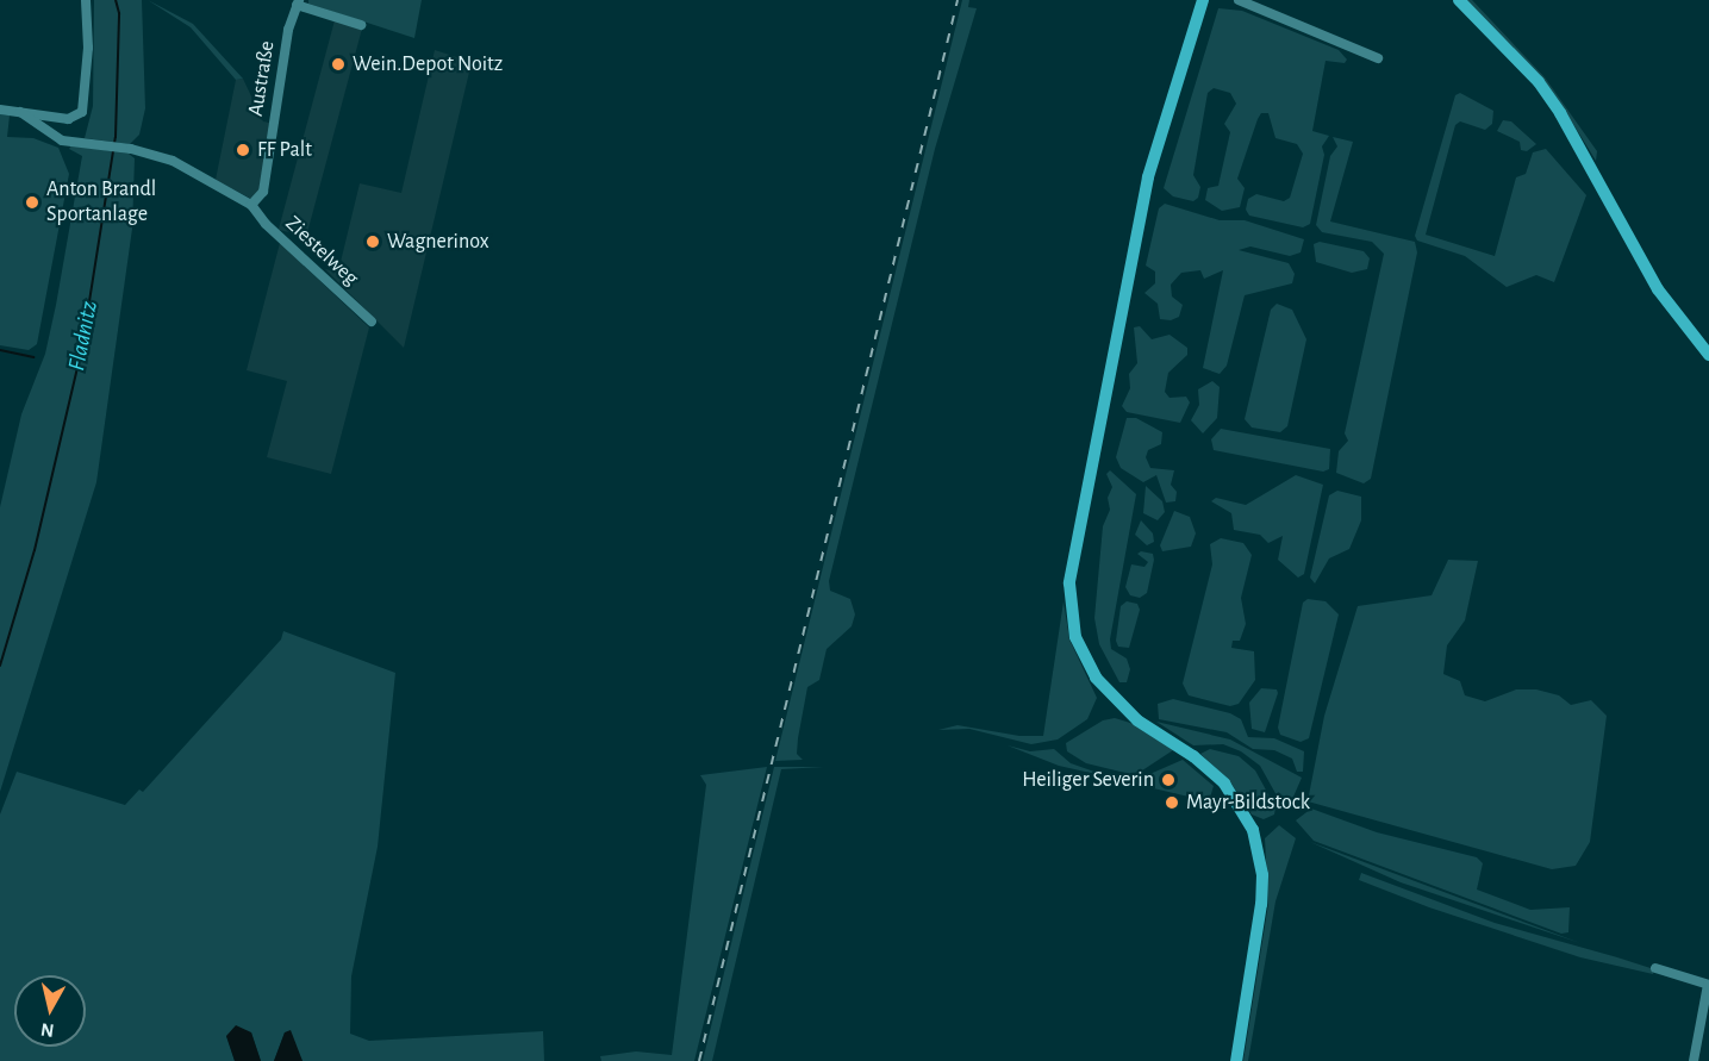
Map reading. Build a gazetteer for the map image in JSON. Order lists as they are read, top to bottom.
{
  "streets": {
    "street": ["Austraße", "Ziestelweg"]
  },
  "crossings": [
    ["Austraße", "Ziestelweg"]
  ],
  "water": ["Fladnitz"],
  "places": [
    "Wein.Depot Noitz",
    "FF Palt",
    "Anton Brandl Sportanlage",
    "Wagnerinox",
    "Heiliger Severin",
    "Mayr-Bildstock"
  ],
  "north": "bottom"
}
